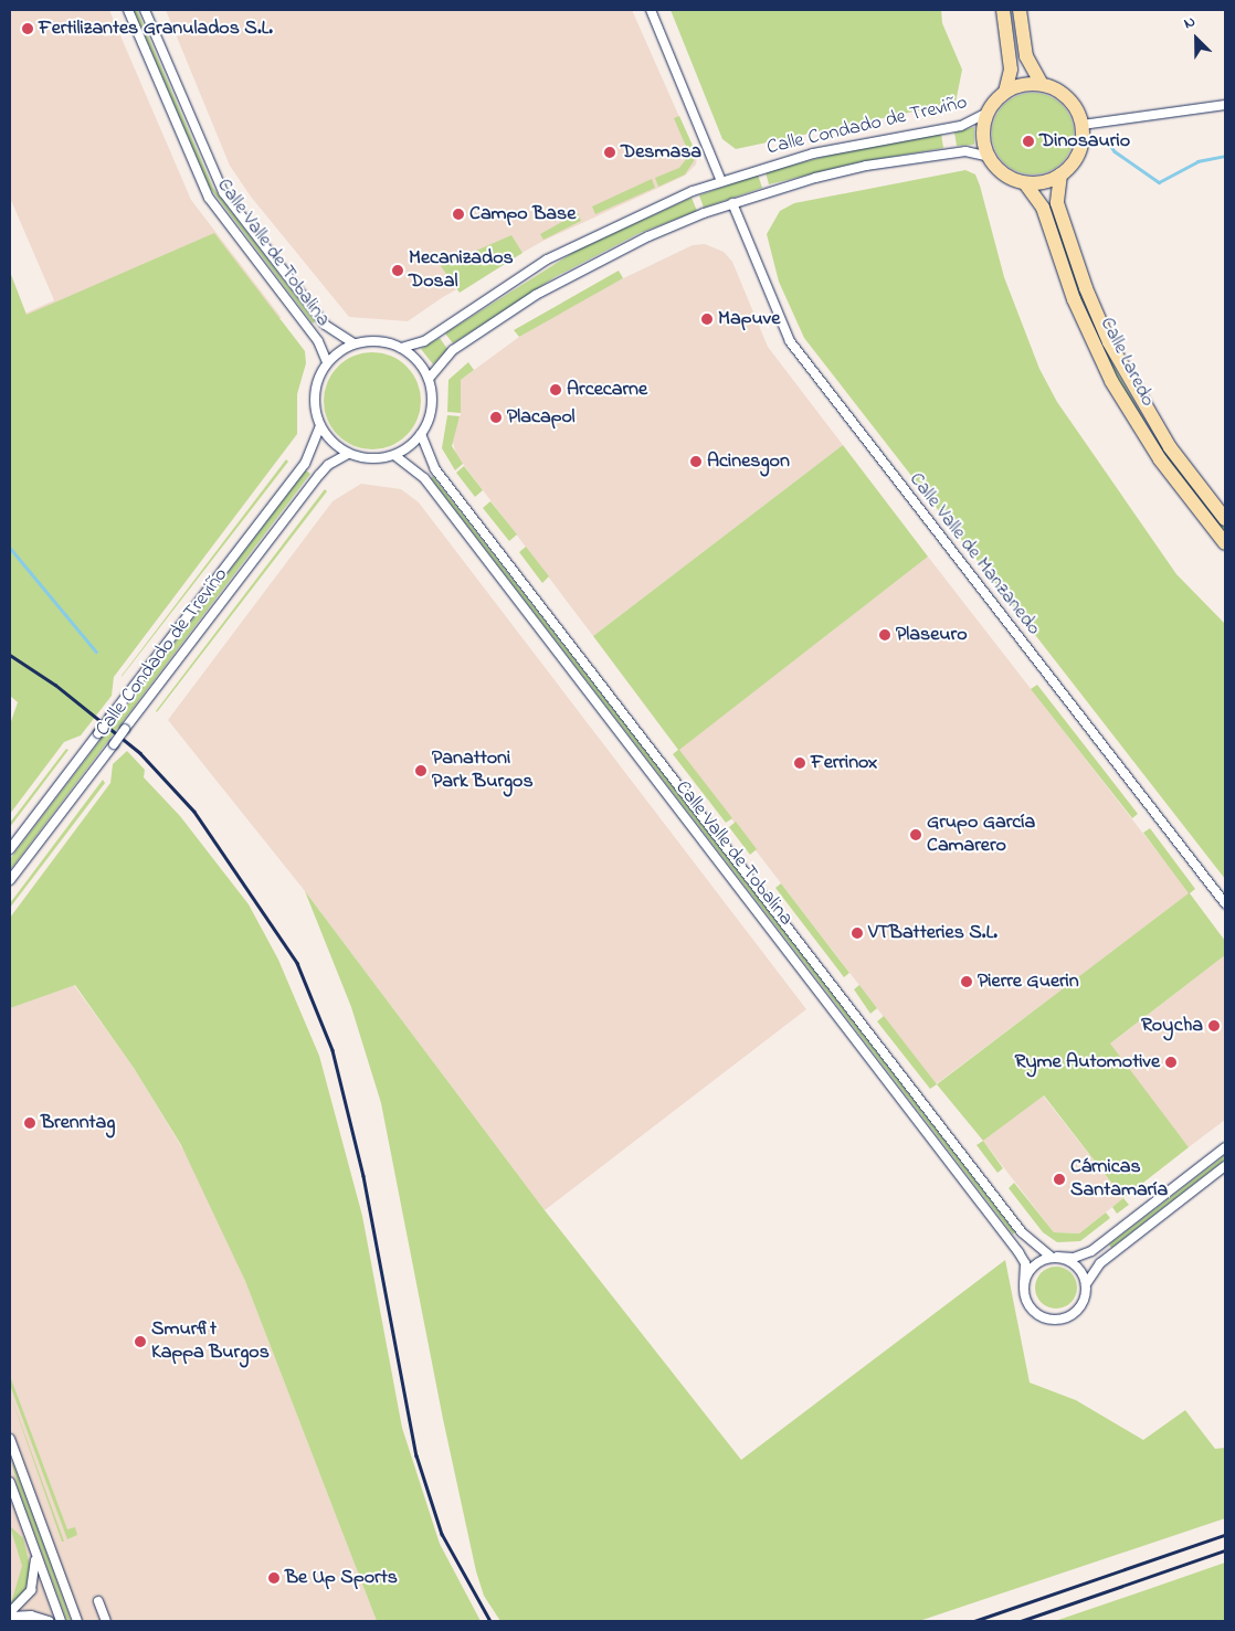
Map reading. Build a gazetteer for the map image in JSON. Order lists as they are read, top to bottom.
{
  "streets": {
    "main road": ["Calle Laredo"],
    "street": ["Calle Condado de Treviño", "Calle Valle de Tobalina", "Calle Valle de Manzanedo"]
  },
  "crossings": [
    ["Calle Condado de Treviño", "Calle Valle de Tobalina"],
    ["Calle Condado de Treviño", "Calle Laredo"],
    ["Calle Condado de Treviño", "Calle Valle de Manzanedo"]
  ],
  "places": [
    "Fertilizantes Granulados S.L.",
    "Dinosaurio",
    "Desmasa",
    "Campo Base",
    "Mecanizados Dosal",
    "Mapuve",
    "Arcecarne",
    "Placapol",
    "Acinesgon",
    "Plaseuro",
    "Ferrinox",
    "Panattoni Park Burgos",
    "Grupo García Camarero",
    "VTBatteries S.L.",
    "Pierre Guerin",
    "Roycha",
    "Ryme Automotive",
    "Brenntag",
    "Cárnicas Santamaría",
    "Smurfit Kappa Burgos",
    "Be Up Sports"
  ],
  "north": "top left"
}
